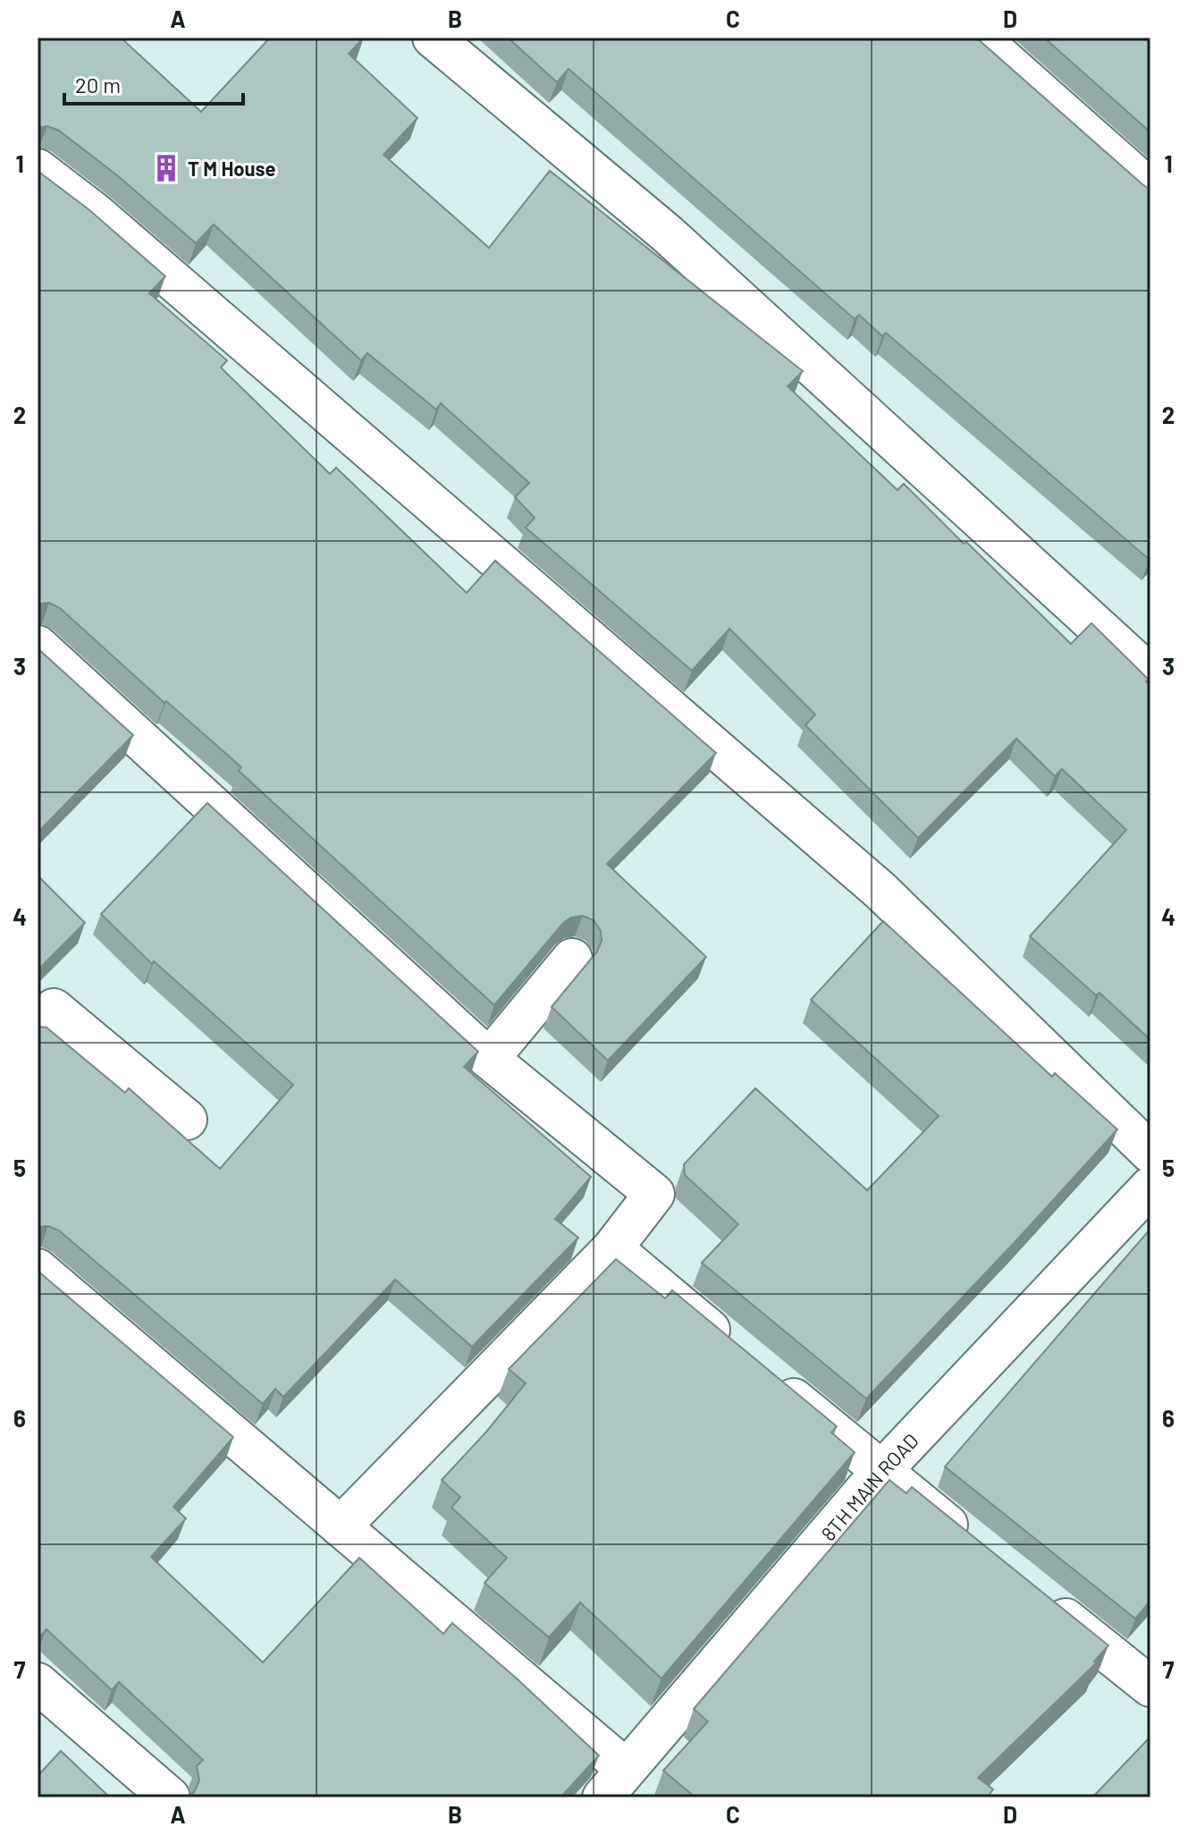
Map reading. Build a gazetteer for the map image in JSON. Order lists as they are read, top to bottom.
{
  "streets": {
    "street": ["8TH MAIN ROAD"]
  },
  "places": {
    "building": ["T M House"]
  },
  "scale_bar": "20 m",
  "grid": {
    "columns": [
      "A",
      "B",
      "C",
      "D"
    ],
    "rows": [
      "1",
      "2",
      "3",
      "4",
      "5",
      "6",
      "7"
    ]
  }
}
